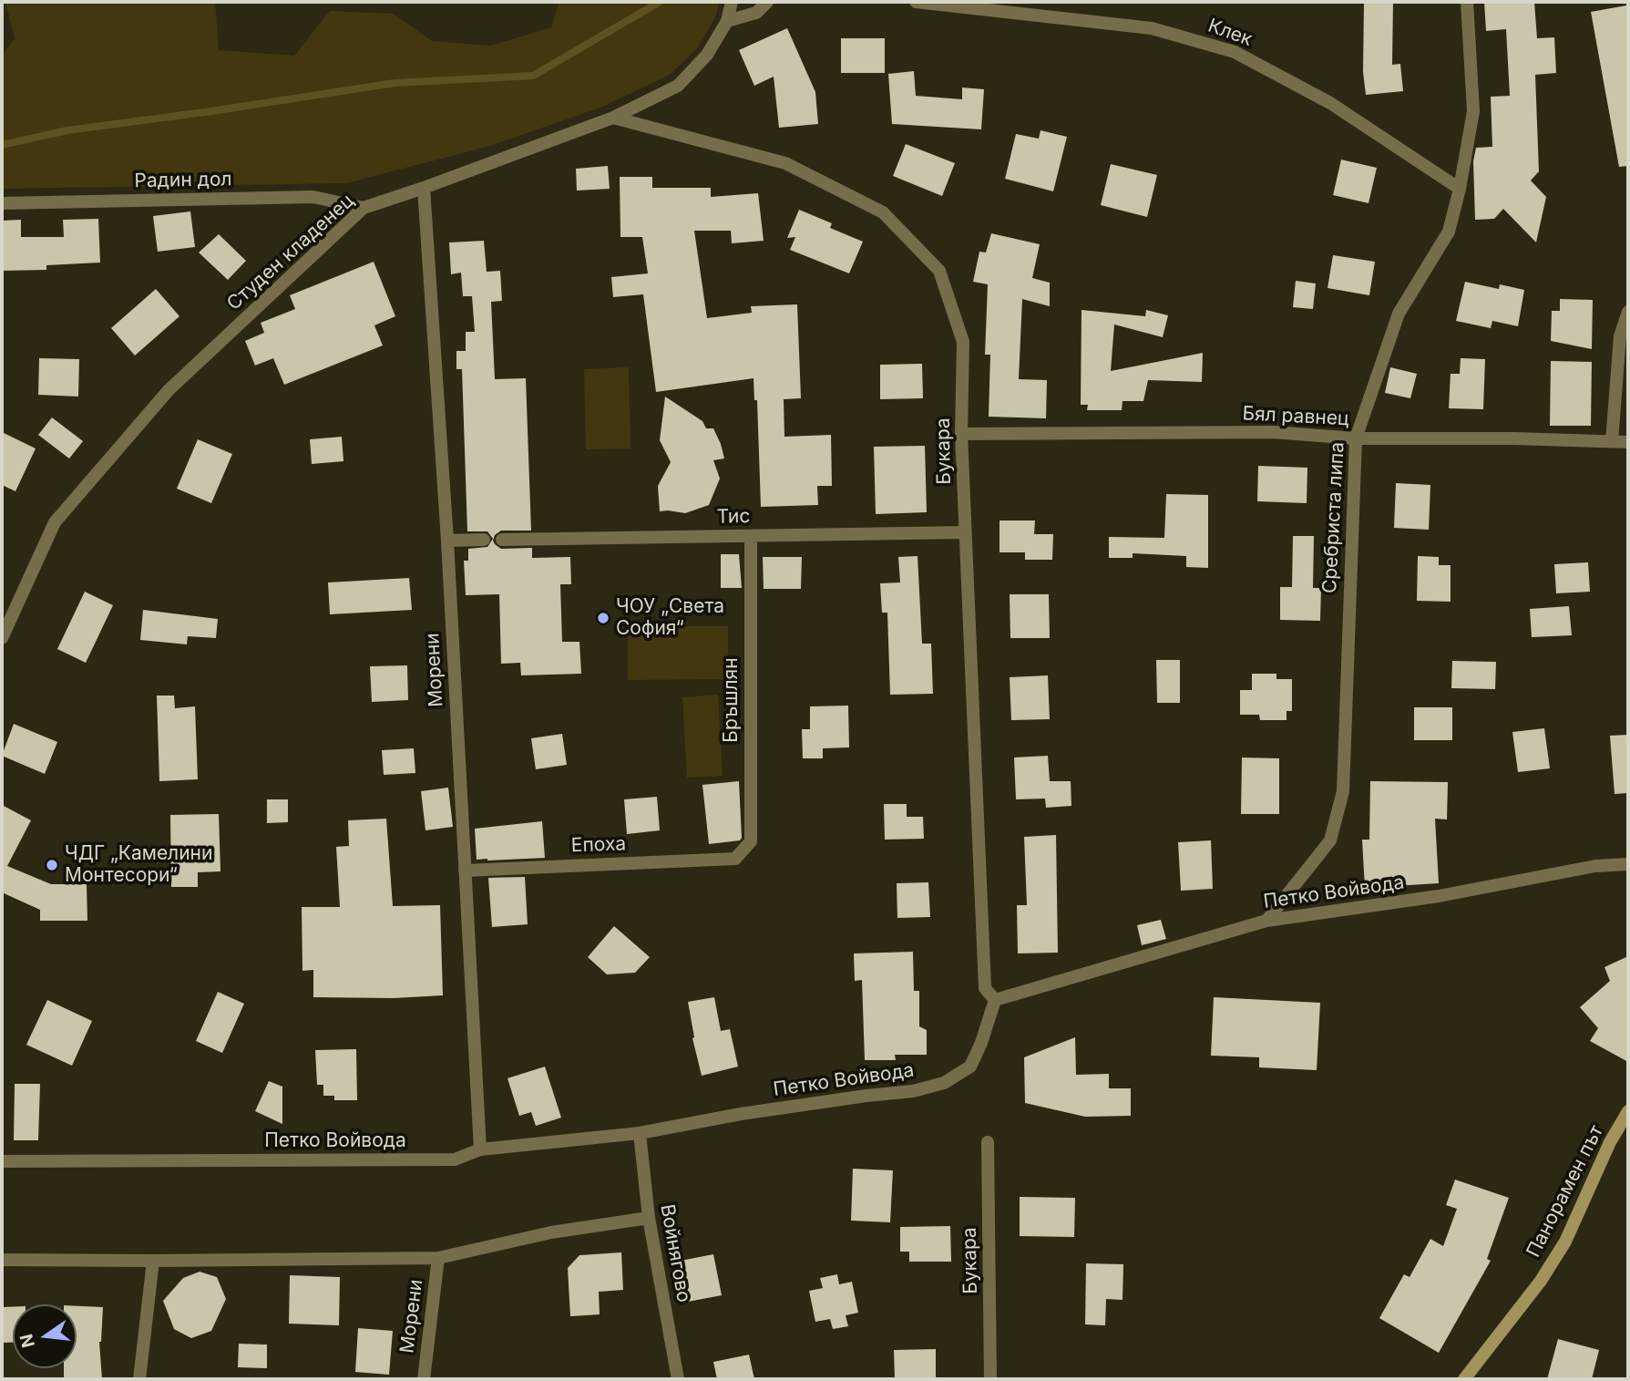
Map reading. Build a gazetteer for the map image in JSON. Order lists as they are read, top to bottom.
{
  "streets": {
    "main road": ["Панорамен път"],
    "street": [
      "Клек",
      "Радин дол",
      "Студен кладенец",
      "Бял равнец",
      "Букара",
      "Тис",
      "Сребриста липа",
      "Морени",
      "Бръшлян",
      "Епоха",
      "Петко Войвода",
      "Войнягово"
    ]
  },
  "crossings": [
    ["Клек", "Сребриста липа"],
    ["Радин дол", "Студен кладенец"],
    ["Студен кладенец", "Букара"],
    ["Студен кладенец", "Морени"],
    ["Бял равнец", "Букара"],
    ["Бял равнец", "Сребриста липа"],
    ["Букара", "Тис"],
    ["Букара", "Петко Войвода"],
    ["Тис", "Бръшлян"],
    ["Сребриста липа", "Петко Войвода"],
    ["Морени", "Епоха"],
    ["Морени", "Петко Войвода"],
    ["Бръшлян", "Епоха"],
    ["Петко Войвода", "Войнягово"]
  ],
  "places": ["ЧОУ „Света София“", "ЧДГ „Камелини Монтесори“"],
  "north": "left"
}
